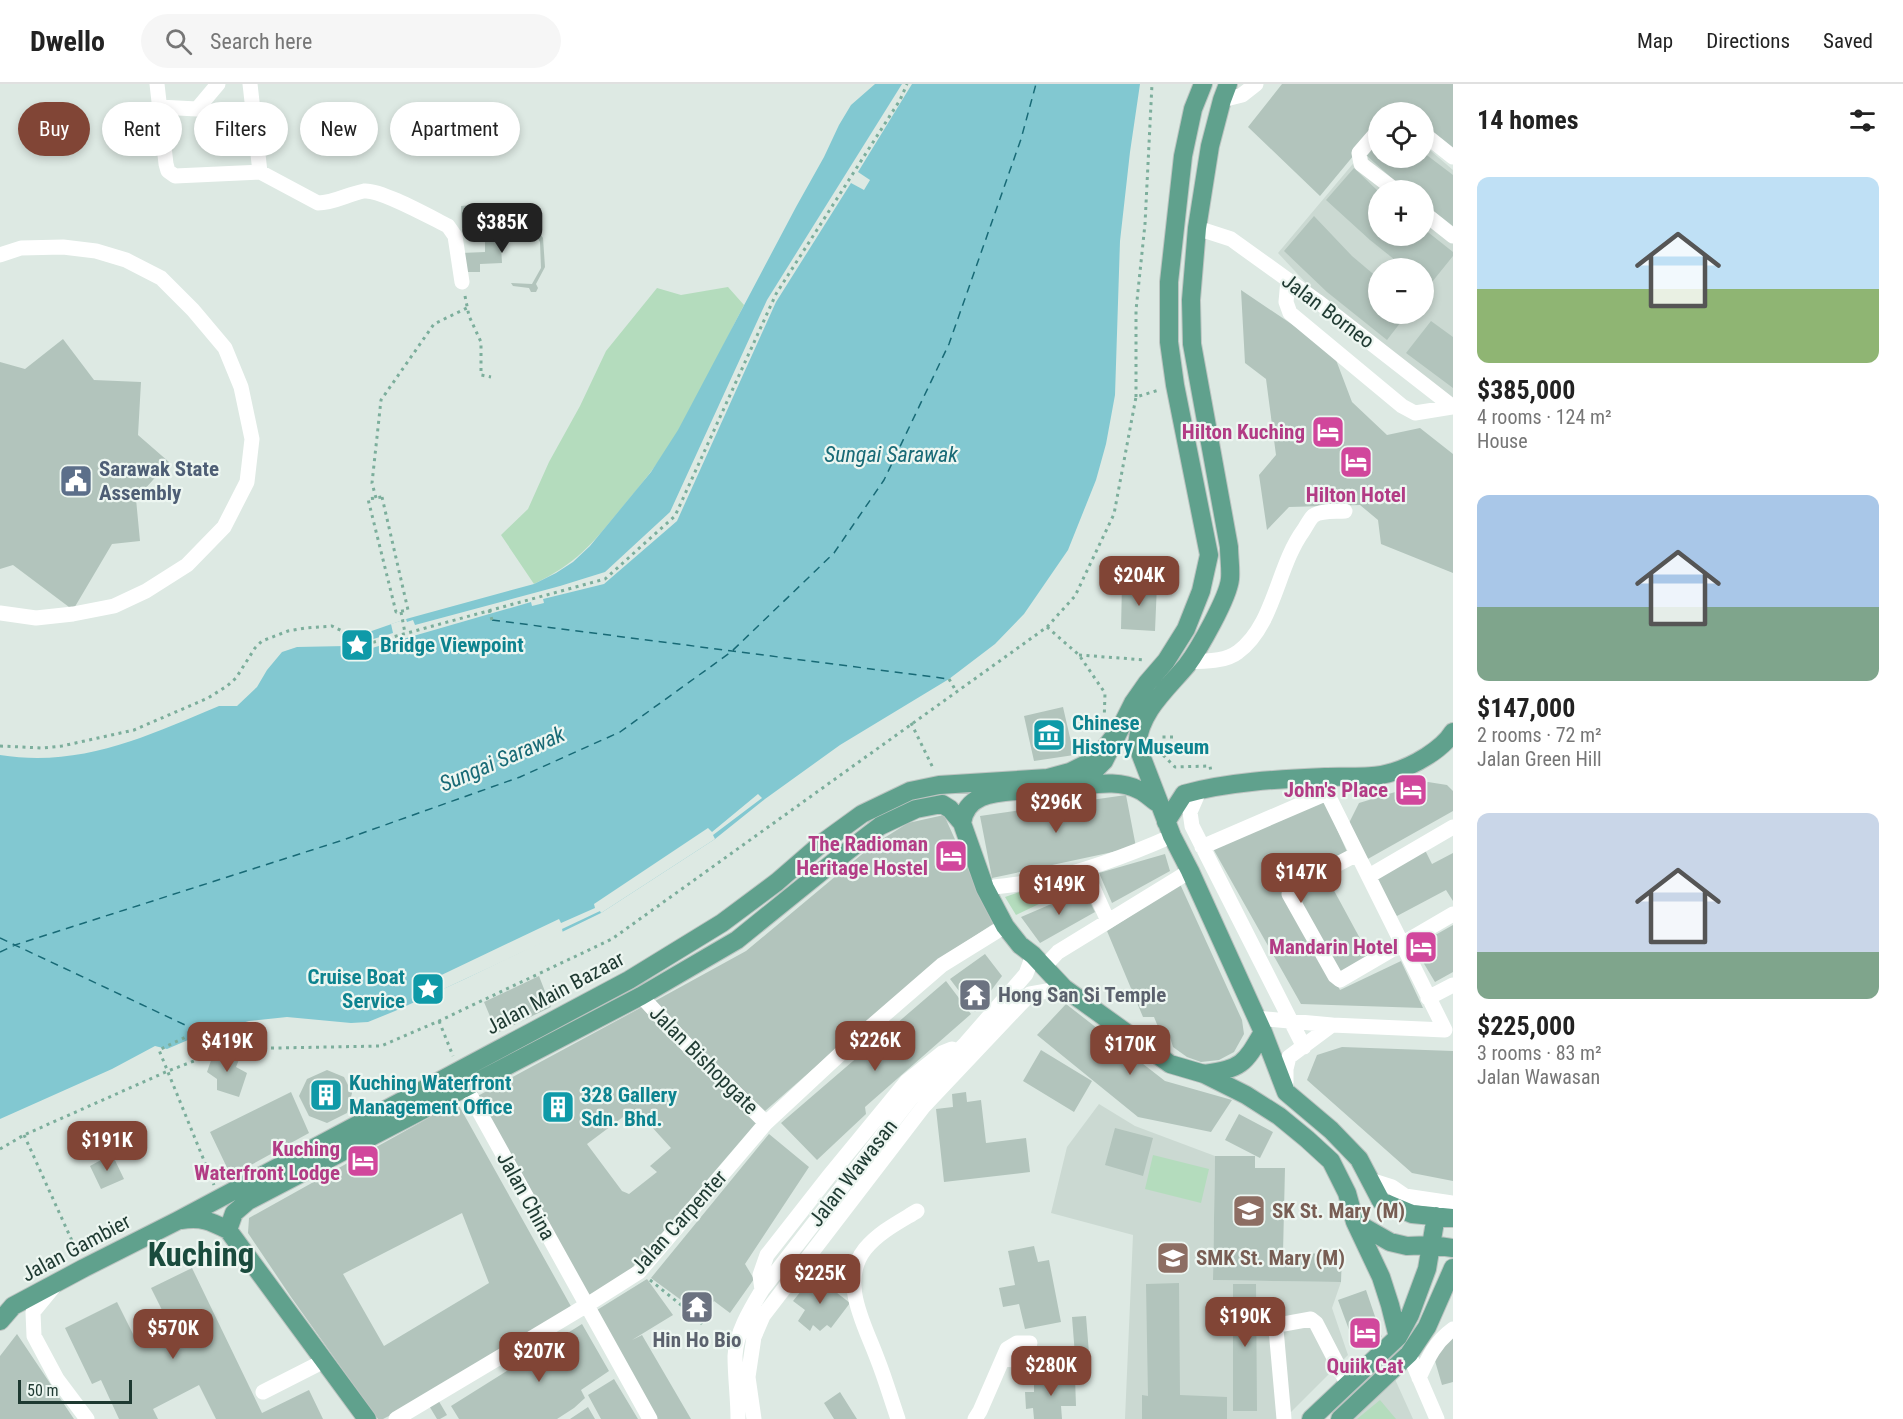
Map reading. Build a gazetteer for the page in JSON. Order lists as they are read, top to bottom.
{
  "streets": {
    "main road": ["Jalan Main Bazaar", "Jalan Gambier"],
    "street": [
      "Jalan Borneo",
      "Jalan Bishopgate",
      "Jalan Wawasan",
      "Jalan China",
      "Jalan Carpenter"
    ]
  },
  "crossings": [
    ["Jalan Main Bazaar", "Jalan Bishopgate"],
    ["Jalan Main Bazaar", "Jalan China"],
    ["Jalan Main Bazaar", "Jalan Gambier"],
    ["Jalan Bishopgate", "Jalan Carpenter"],
    ["Jalan China", "Jalan Carpenter"]
  ],
  "districts": ["Kuching"],
  "water": ["Sungai Sarawak"],
  "places": {
    "hotel": [
      "Hilton Kuching",
      "Hilton Hotel",
      "John's Place",
      "The Radioman Heritage Hostel",
      "Mandarin Hotel",
      "Kuching Waterfront Lodge",
      "Quiik Cat"
    ],
    "public building": ["Sarawak State Assembly"],
    "place": ["Bridge Viewpoint", "Cruise Boat Service"],
    "museum": ["Chinese History Museum"],
    "temple": ["Hong San Si Temple", "Hin Ho Bio"],
    "building": ["Kuching Waterfront Management Office", "328 Gallery Sdn. Bhd."],
    "school or university": ["SK St. Mary (M)", "SMK St. Mary (M)"]
  },
  "scale_bar": "50 m",
  "page": {
    "header": "Dwello",
    "search": "Search here",
    "nav": ["Map", "Directions", "Saved"],
    "heading": "14 homes",
    "map_buttons": ["+", "−"],
    "chip": [
      "Buy",
      "Rent",
      "Filters",
      "New",
      "Apartment"
    ],
    "list": [
      {
        "name": "$385,000",
        "note": "4 rooms · 124 m² · House"
      },
      {
        "name": "$147,000",
        "note": "2 rooms · 72 m² · Jalan Green Hill"
      },
      {
        "name": "$225,000",
        "note": "3 rooms · 83 m² · Jalan Wawasan"
      }
    ],
    "price": [
      "$385K",
      "$204K",
      "$296K",
      "$147K",
      "$149K",
      "$226K",
      "$419K",
      "$170K",
      "$191K",
      "$225K",
      "$190K",
      "$570K",
      "$207K",
      "$280K"
    ],
    "scale": "50 m"
  }
}
